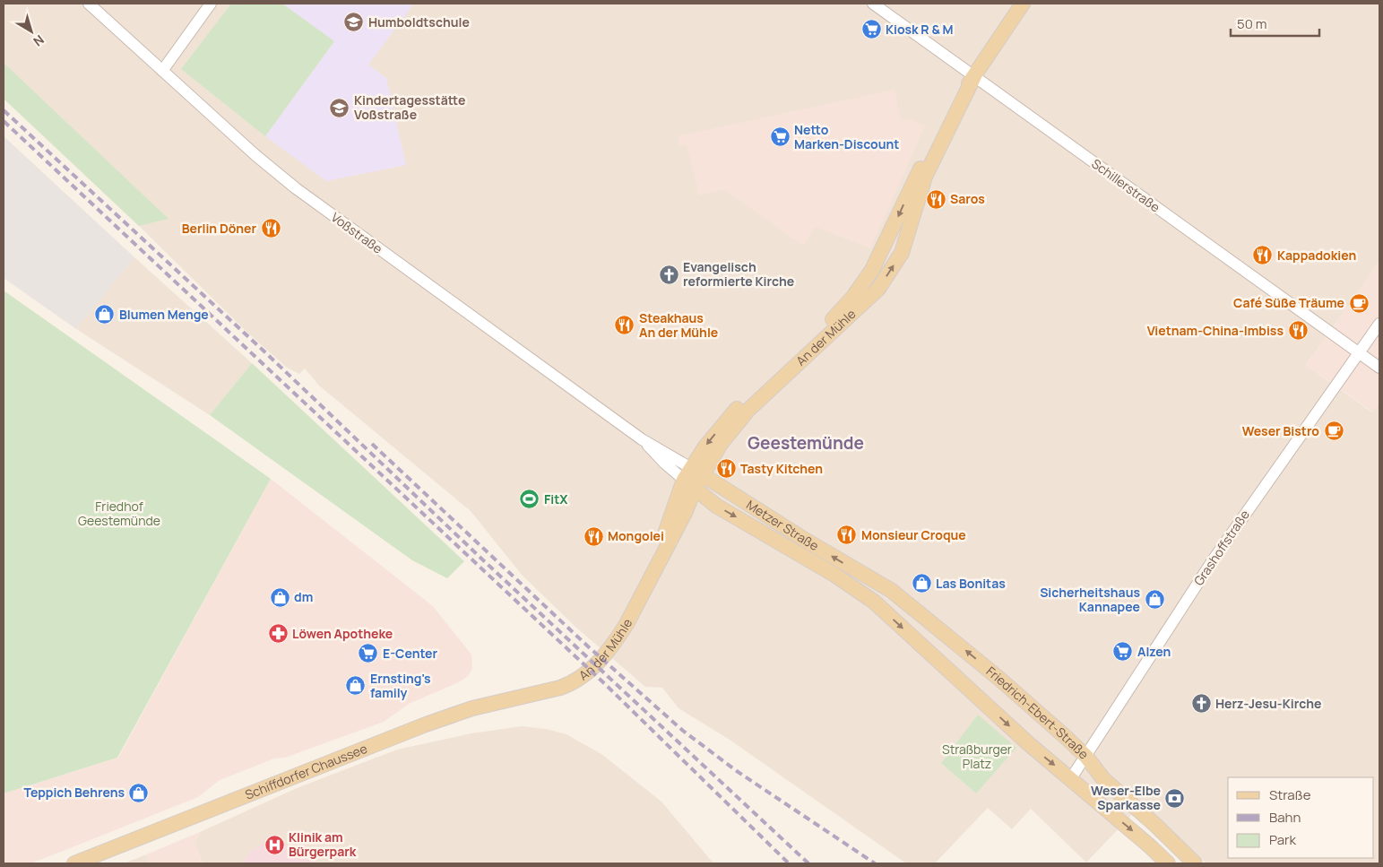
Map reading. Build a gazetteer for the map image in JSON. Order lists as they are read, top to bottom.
{
  "streets": {
    "main road": [
      "An der Mühle",
      "Metzer Straße",
      "Friedrich-Ebert-Straße",
      "Schiffdorfer Chaussee"
    ],
    "street": ["Schillerstraße", "Voßstraße", "Grashoffstraße"]
  },
  "crossings": [
    ["Schillerstraße", "An der Mühle"],
    ["Schillerstraße", "Grashoffstraße"],
    ["Voßstraße", "An der Mühle"],
    ["Voßstraße", "Metzer Straße"],
    ["An der Mühle", "Metzer Straße"],
    ["An der Mühle", "Schiffdorfer Chaussee"],
    ["Metzer Straße", "Friedrich-Ebert-Straße"],
    ["Grashoffstraße", "Friedrich-Ebert-Straße"]
  ],
  "districts": ["Geestemünde"],
  "parks": ["Friedhof Geestemünde", "Straßburger Platz"],
  "places": {
    "school or university": ["Humboldtschule", "Kindertagesstätte Voßstraße"],
    "supermarket": [
      "Kiosk R & M",
      "Netto Marken-Discount",
      "Alzen",
      "E-Center"
    ],
    "restaurant": [
      "Saros",
      "Berlin Döner",
      "Kappadokien",
      "Steakhaus An der Mühle",
      "Vietnam-China-Imbiss",
      "Tasty Kitchen",
      "Monsieur Croque",
      "Mongolei"
    ],
    "church": ["Evangelisch reformierte Kirche", "Herz-Jesu-Kirche"],
    "cafe": ["Café Süße Träume", "Weser Bistro"],
    "shop": [
      "Blumen Menge",
      "Las Bonitas",
      "dm",
      "Sicherheitshaus Kannapee",
      "Ernsting's family",
      "Teppich Behrens"
    ],
    "sports": ["FitX"],
    "pharmacy": ["Löwen Apotheke"],
    "bank": ["Weser-Elbe Sparkasse"],
    "hospital": ["Klinik am Bürgerpark"]
  },
  "legend": ["Straße", "Bahn", "Park"],
  "scale_bar": "50 m",
  "north": "bottom right"
}
